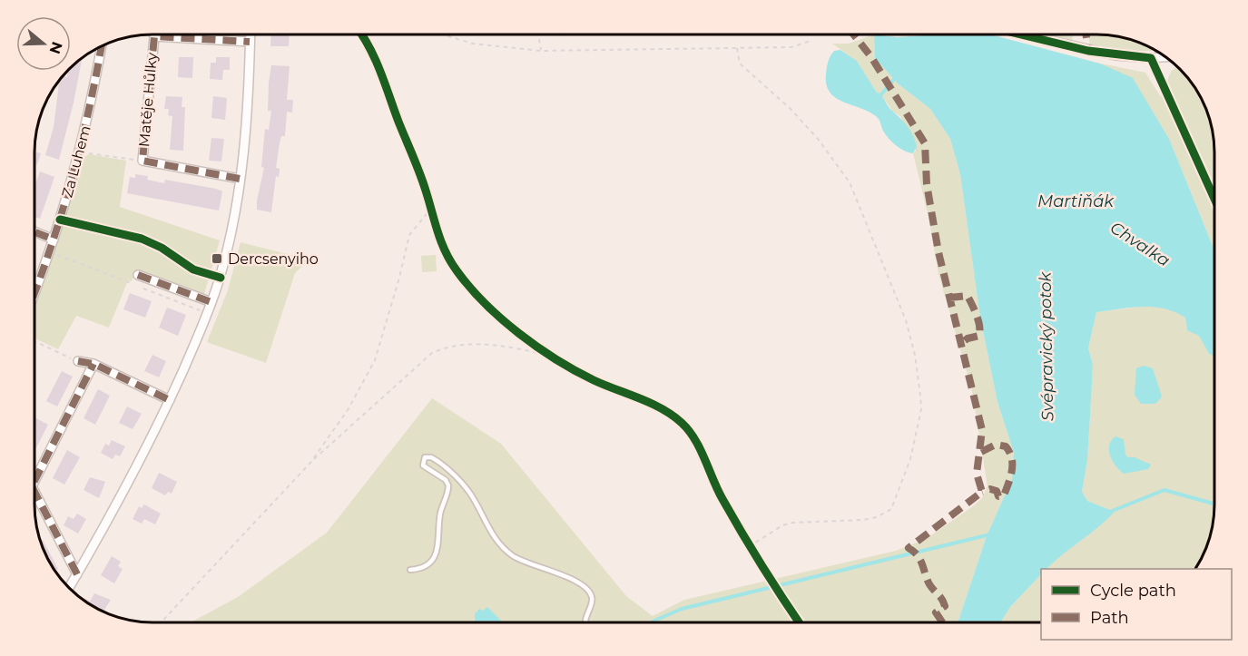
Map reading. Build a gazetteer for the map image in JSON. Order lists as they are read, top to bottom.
{
  "streets": {
    "street": ["Matěje Hůlky", "Za Luhem"]
  },
  "water": ["Martiňák", "Chvalka", "Svépravický potok"],
  "places": {
    "transit": ["Dercsenyiho"]
  },
  "legend": ["Cycle path", "Path"],
  "north": "right"
}
